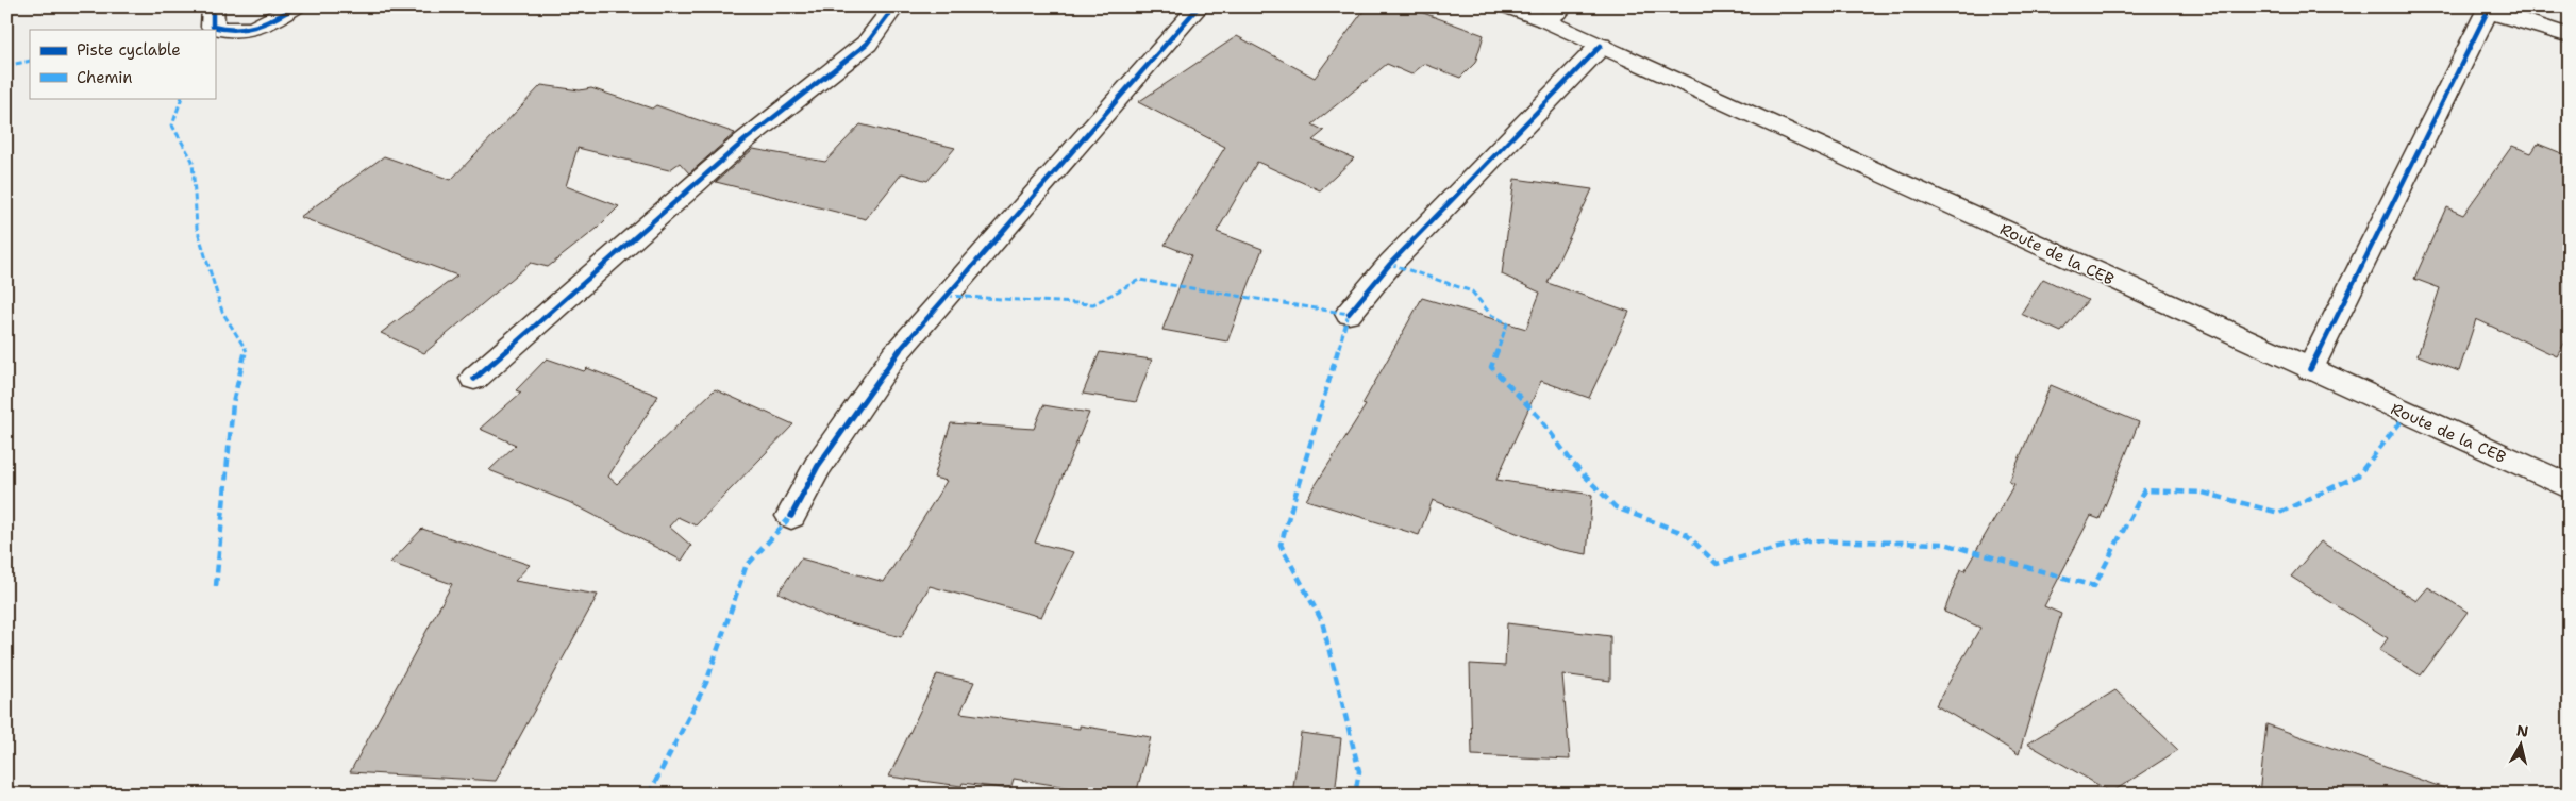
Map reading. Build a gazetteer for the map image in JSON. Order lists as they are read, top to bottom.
{
  "streets": {
    "street": ["Route de la CEB"]
  },
  "legend": ["Piste cyclable", "Chemin"],
  "north": "top"
}
